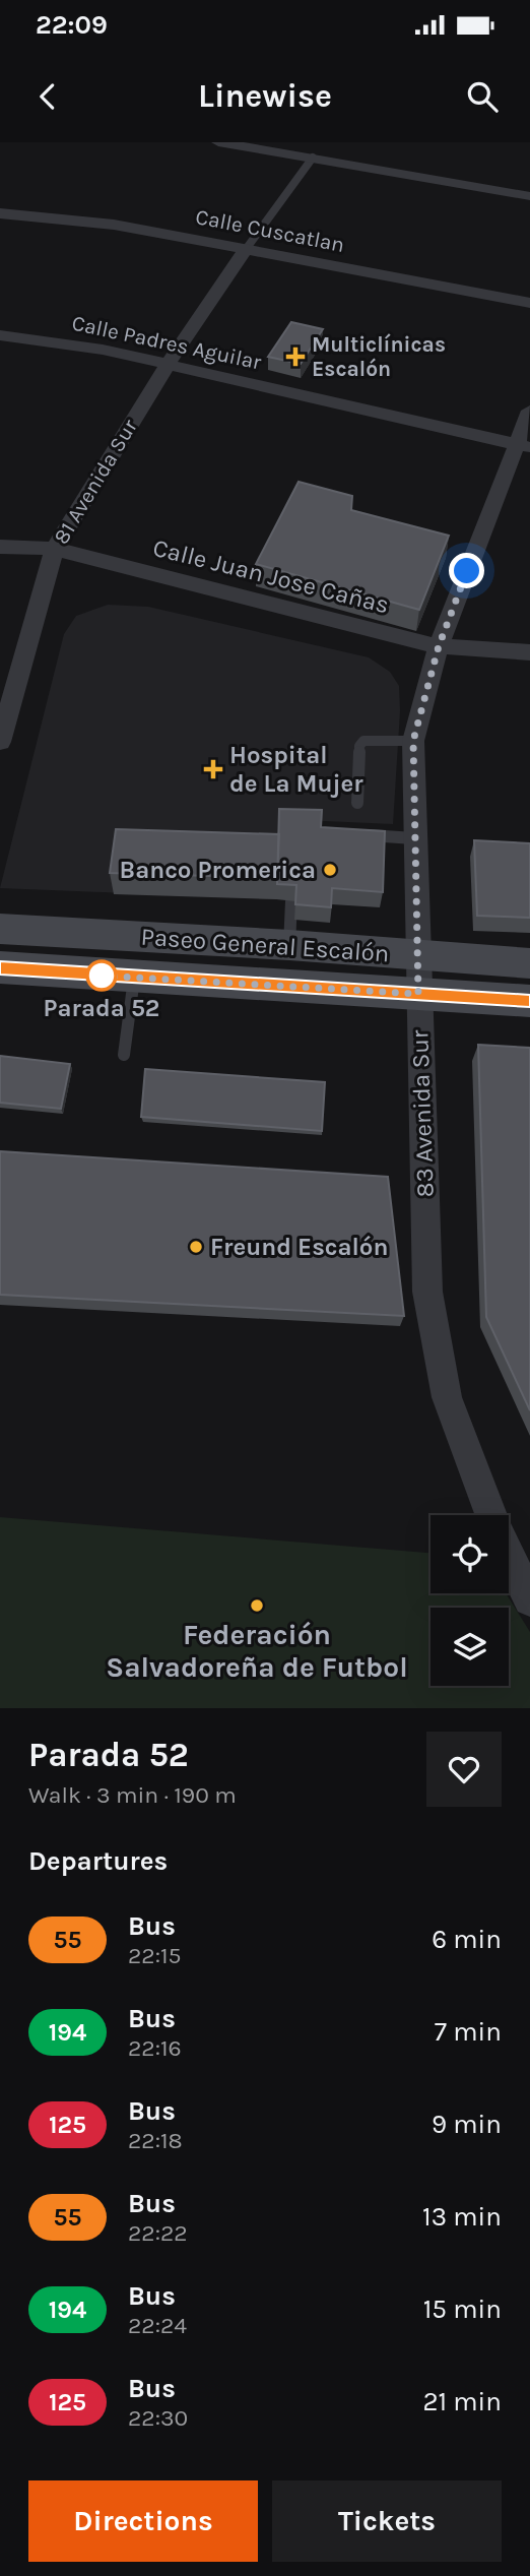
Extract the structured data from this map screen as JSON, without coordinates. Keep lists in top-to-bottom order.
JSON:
{
  "streets": {
    "main road": ["Paseo General Escalón"],
    "street": [
      "Calle Cuscatlan",
      "Calle Padres Aguilar",
      "81 Avenida Sur",
      "Calle Juan Jose Cañas",
      "83 Avenida Sur"
    ]
  },
  "crossings": [
    ["Calle Cuscatlan", "81 Avenida Sur"],
    ["Calle Padres Aguilar", "81 Avenida Sur"],
    ["Calle Padres Aguilar", "83 Avenida Sur"],
    ["81 Avenida Sur", "Calle Juan Jose Cañas"],
    ["Calle Juan Jose Cañas", "83 Avenida Sur"],
    ["Paseo General Escalón", "83 Avenida Sur"]
  ],
  "places": {
    "health": ["Multiclínicas Escalón", "Hospital de La Mujer"],
    "other": [
      "Banco Promerica",
      "Parada 52",
      "Freund Escalón",
      "Federación Salvadoreña de Futbol"
    ]
  },
  "lines": ["bus line 55"],
  "page": {
    "status": "22:09",
    "header": "Linewise",
    "heading": [
      ["Parada 52", "Walk · 3 min · 190 m"],
      "Departures"
    ],
    "list": [
      {
        "mark": "55",
        "name": "Bus",
        "note": "22:15",
        "value": "6 min"
      },
      {
        "mark": "194",
        "name": "Bus",
        "note": "22:16",
        "value": "7 min"
      },
      {
        "mark": "125",
        "name": "Bus",
        "note": "22:18",
        "value": "9 min"
      },
      {
        "mark": "55",
        "name": "Bus",
        "note": "22:22",
        "value": "13 min"
      },
      {
        "mark": "194",
        "name": "Bus",
        "note": "22:24",
        "value": "15 min"
      },
      {
        "mark": "125",
        "name": "Bus",
        "note": "22:30",
        "value": "21 min"
      }
    ],
    "buttons": ["Directions", "Tickets"]
  }
}
